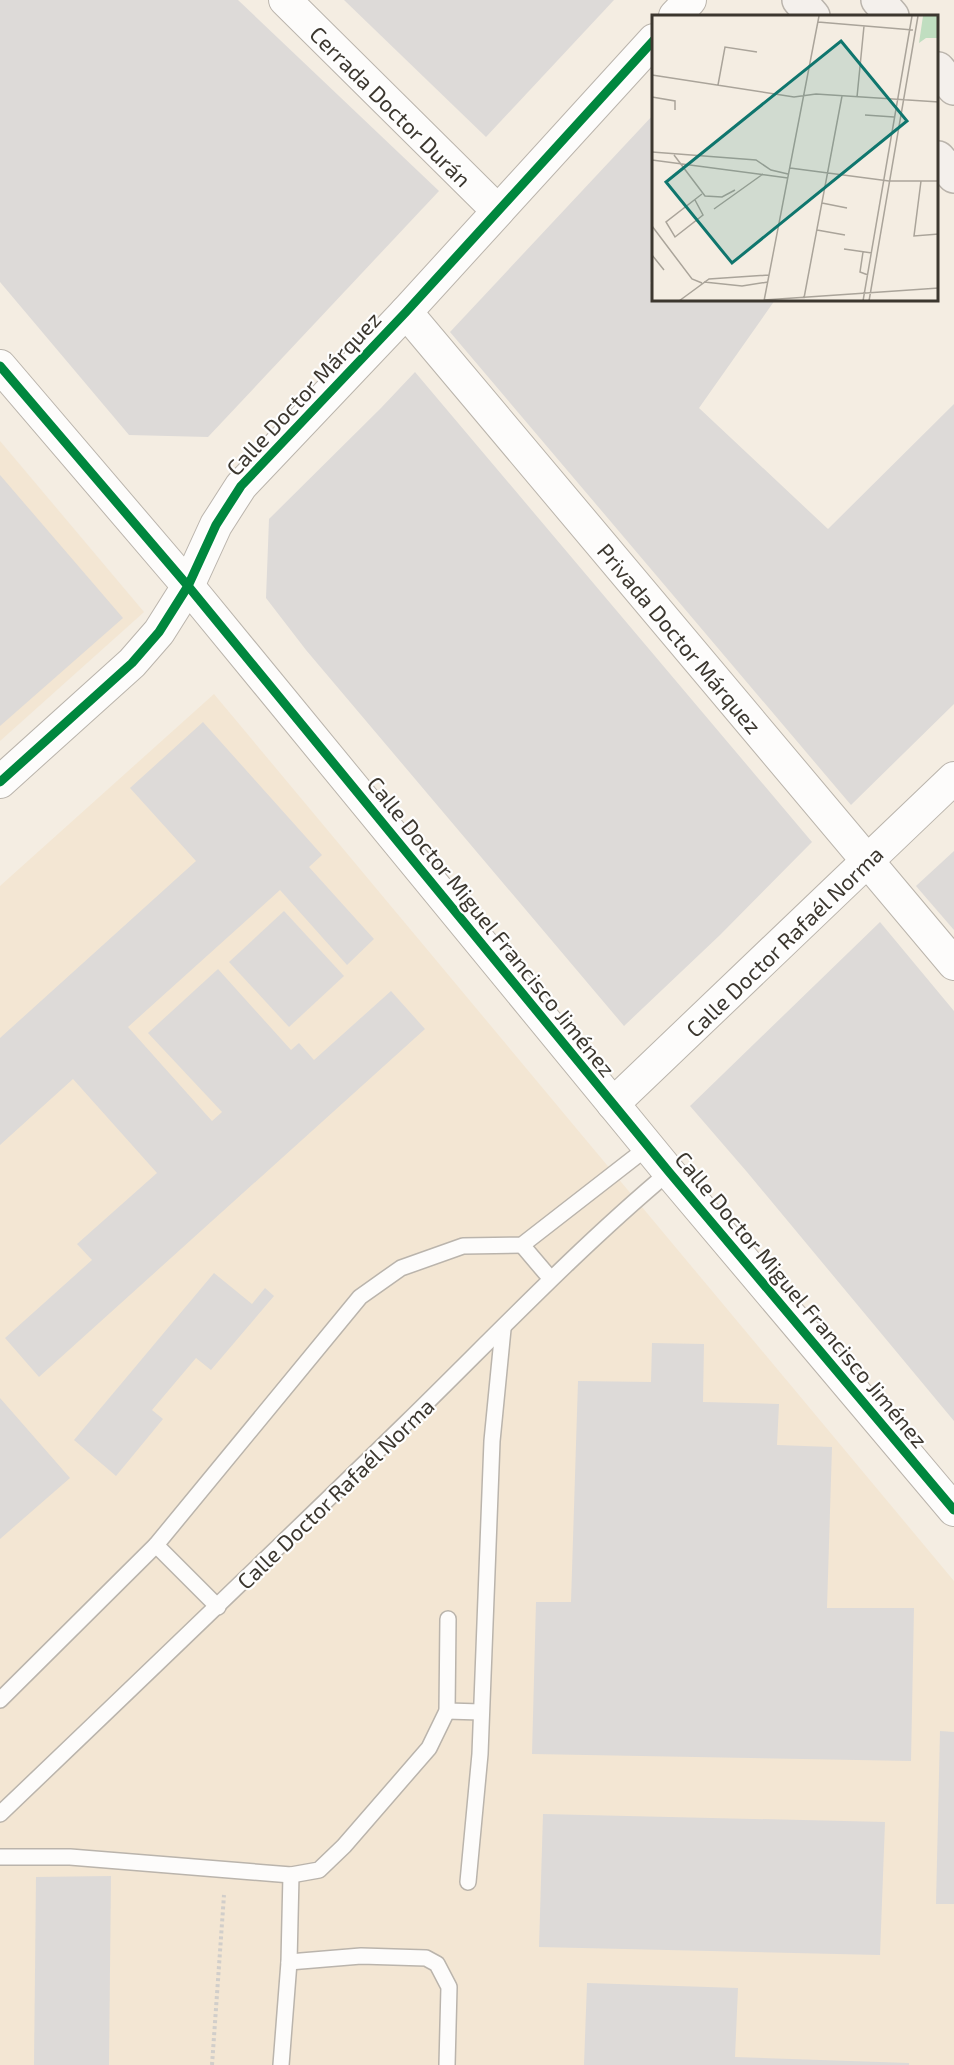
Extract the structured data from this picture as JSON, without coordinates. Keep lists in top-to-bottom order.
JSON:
{
  "streets": {
    "street": [
      "Cerrada Doctor Durán",
      "Calle Doctor Márquez",
      "Privada Doctor Márquez",
      "Calle Doctor Miguel Francisco Jiménez",
      "Calle Doctor Rafaél Norma"
    ]
  },
  "crossings": [
    ["Cerrada Doctor Durán", "Calle Doctor Márquez"],
    ["Calle Doctor Márquez", "Privada Doctor Márquez"],
    ["Calle Doctor Márquez", "Calle Doctor Miguel Francisco Jiménez"],
    ["Privada Doctor Márquez", "Calle Doctor Rafaél Norma"],
    ["Calle Doctor Miguel Francisco Jiménez", "Calle Doctor Rafaél Norma"]
  ]
}
